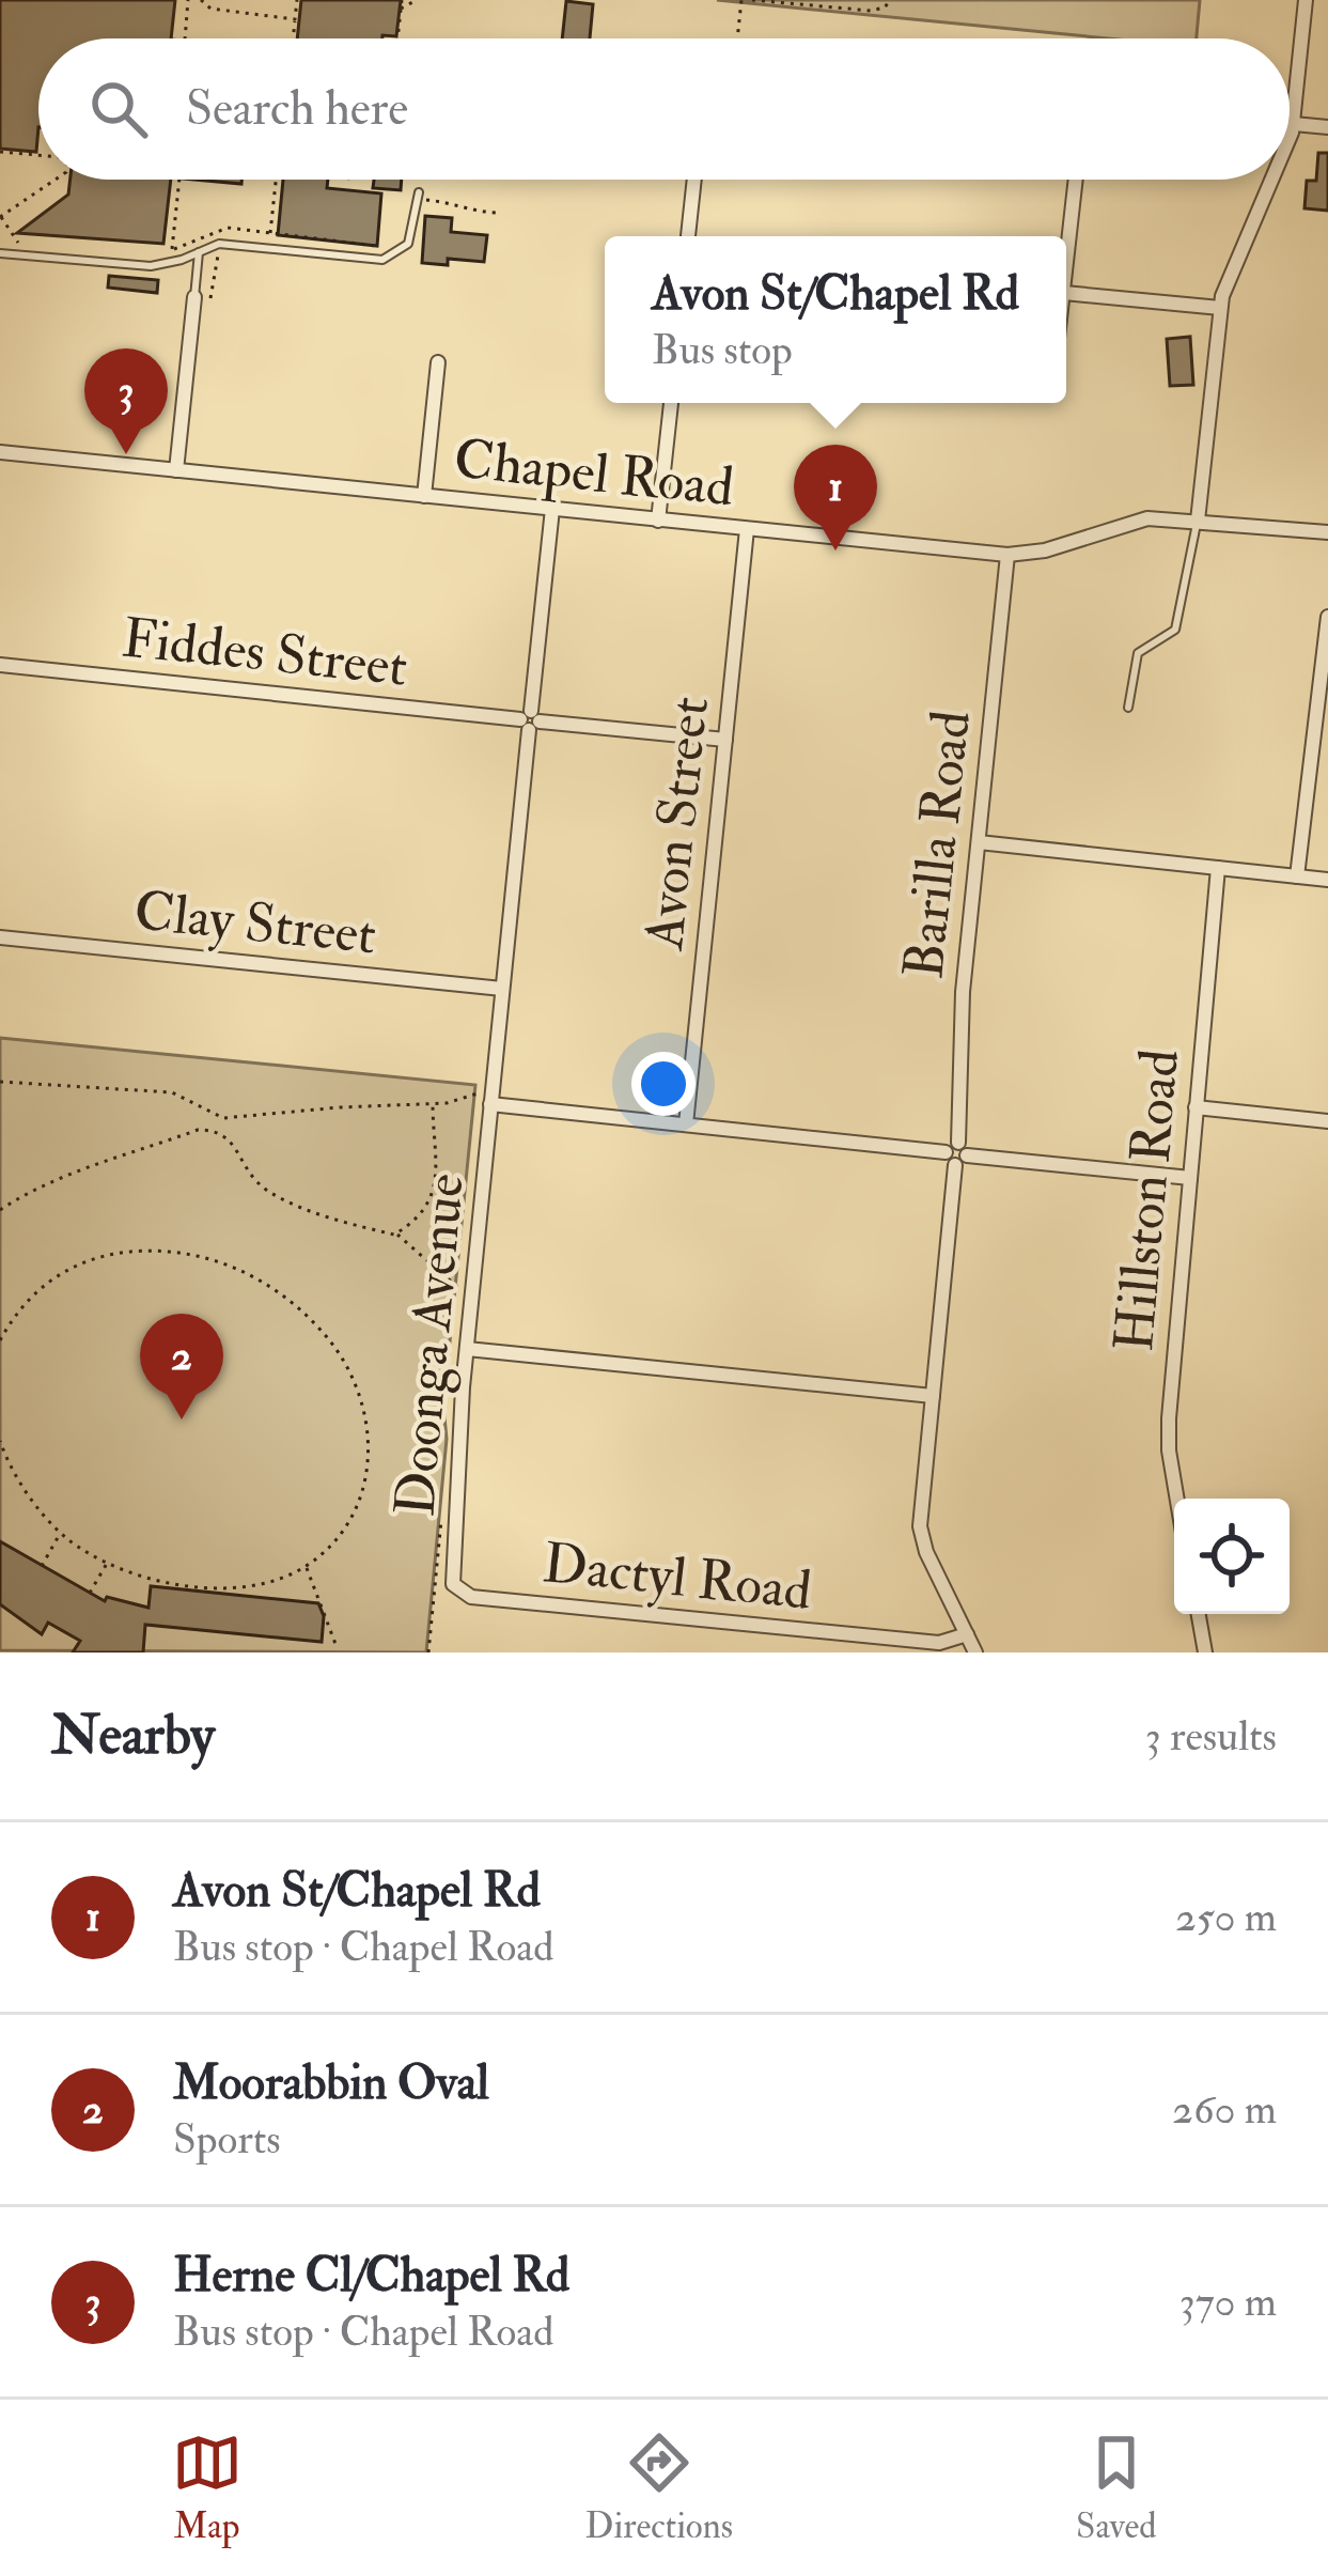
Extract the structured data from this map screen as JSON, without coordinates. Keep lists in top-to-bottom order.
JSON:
{
  "streets": {
    "street": [
      "Chapel Road",
      "Fiddes Street",
      "Avon Street",
      "Barilla Road",
      "Clay Street",
      "Hillston Road",
      "Doonga Avenue",
      "Dactyl Road"
    ]
  },
  "crossings": [
    ["Chapel Road", "Avon Street"],
    ["Chapel Road", "Barilla Road"],
    ["Chapel Road", "Doonga Avenue"],
    ["Fiddes Street", "Avon Street"],
    ["Fiddes Street", "Doonga Avenue"],
    ["Barilla Road", "Dactyl Road"],
    ["Clay Street", "Doonga Avenue"],
    ["Doonga Avenue", "Dactyl Road"]
  ],
  "page": {
    "search": "Search here",
    "popup": ["Avon St/Chapel Rd", "Bus stop"],
    "pins": ["3", "1", "2"],
    "heading": ["Nearby", "3 results"],
    "list": [
      {
        "mark": "1",
        "name": "Avon St/Chapel Rd",
        "note": "Bus stop · Chapel Road",
        "value": "250 m"
      },
      {
        "mark": "2",
        "name": "Moorabbin Oval",
        "note": "Sports",
        "value": "260 m"
      },
      {
        "mark": "3",
        "name": "Herne Cl/Chapel Rd",
        "note": "Bus stop · Chapel Road",
        "value": "370 m"
      }
    ],
    "nav": ["Map", "Directions", "Saved"]
  }
}
